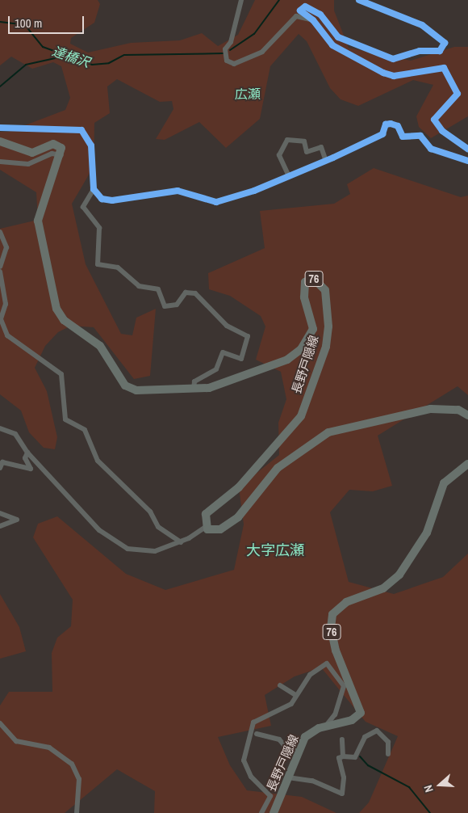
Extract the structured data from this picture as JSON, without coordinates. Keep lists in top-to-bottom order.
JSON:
{
  "streets": {
    "main road": ["76", "長野戸隠線"]
  },
  "districts": ["広瀬", "大字広瀬"],
  "water": ["達橋沢"],
  "scale_bar": "100 m",
  "north": "left"
}
